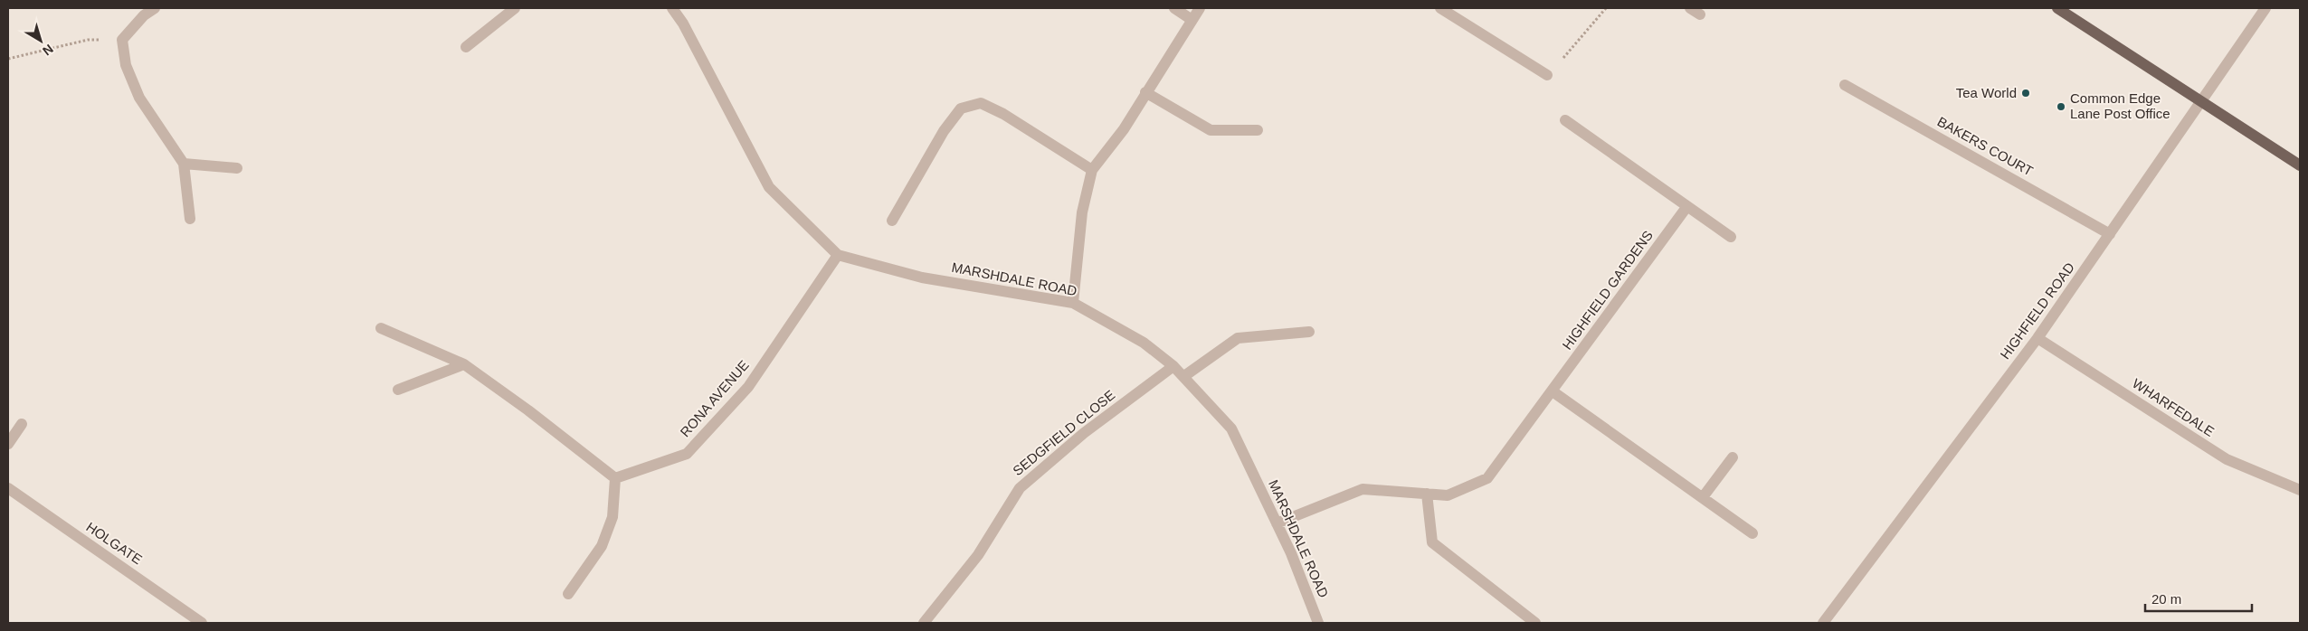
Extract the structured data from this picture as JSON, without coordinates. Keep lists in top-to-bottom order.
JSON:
{
  "streets": {
    "street": [
      "BAKERS COURT",
      "MARSHDALE ROAD",
      "HIGHFIELD GARDENS",
      "HIGHFIELD ROAD",
      "RONA AVENUE",
      "WHARFEDALE",
      "SEDGFIELD CLOSE",
      "HOLGATE"
    ]
  },
  "crossings": [
    ["BAKERS COURT", "HIGHFIELD ROAD"],
    ["MARSHDALE ROAD", "HIGHFIELD GARDENS"],
    ["MARSHDALE ROAD", "RONA AVENUE"],
    ["MARSHDALE ROAD", "SEDGFIELD CLOSE"],
    ["HIGHFIELD ROAD", "WHARFEDALE"]
  ],
  "places": ["Tea World", "Common Edge Lane Post Office"],
  "scale_bar": "20 m",
  "north": "bottom right"
}
